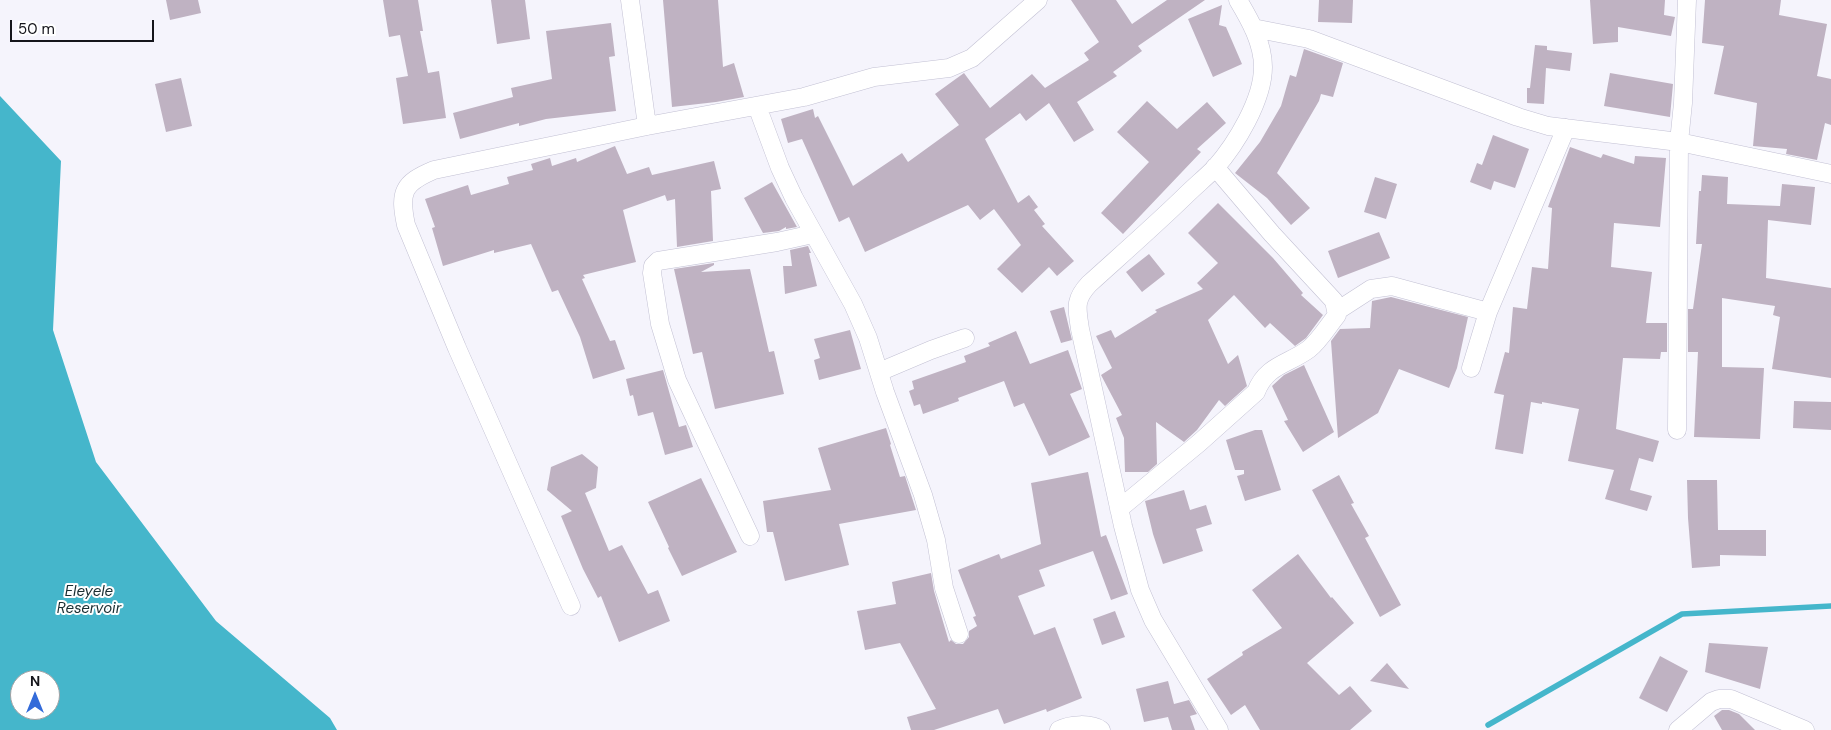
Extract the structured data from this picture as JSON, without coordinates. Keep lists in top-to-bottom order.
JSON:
{
  "water": ["Eleyele Reservoir"],
  "scale_bar": "50 m",
  "north": "top"
}
